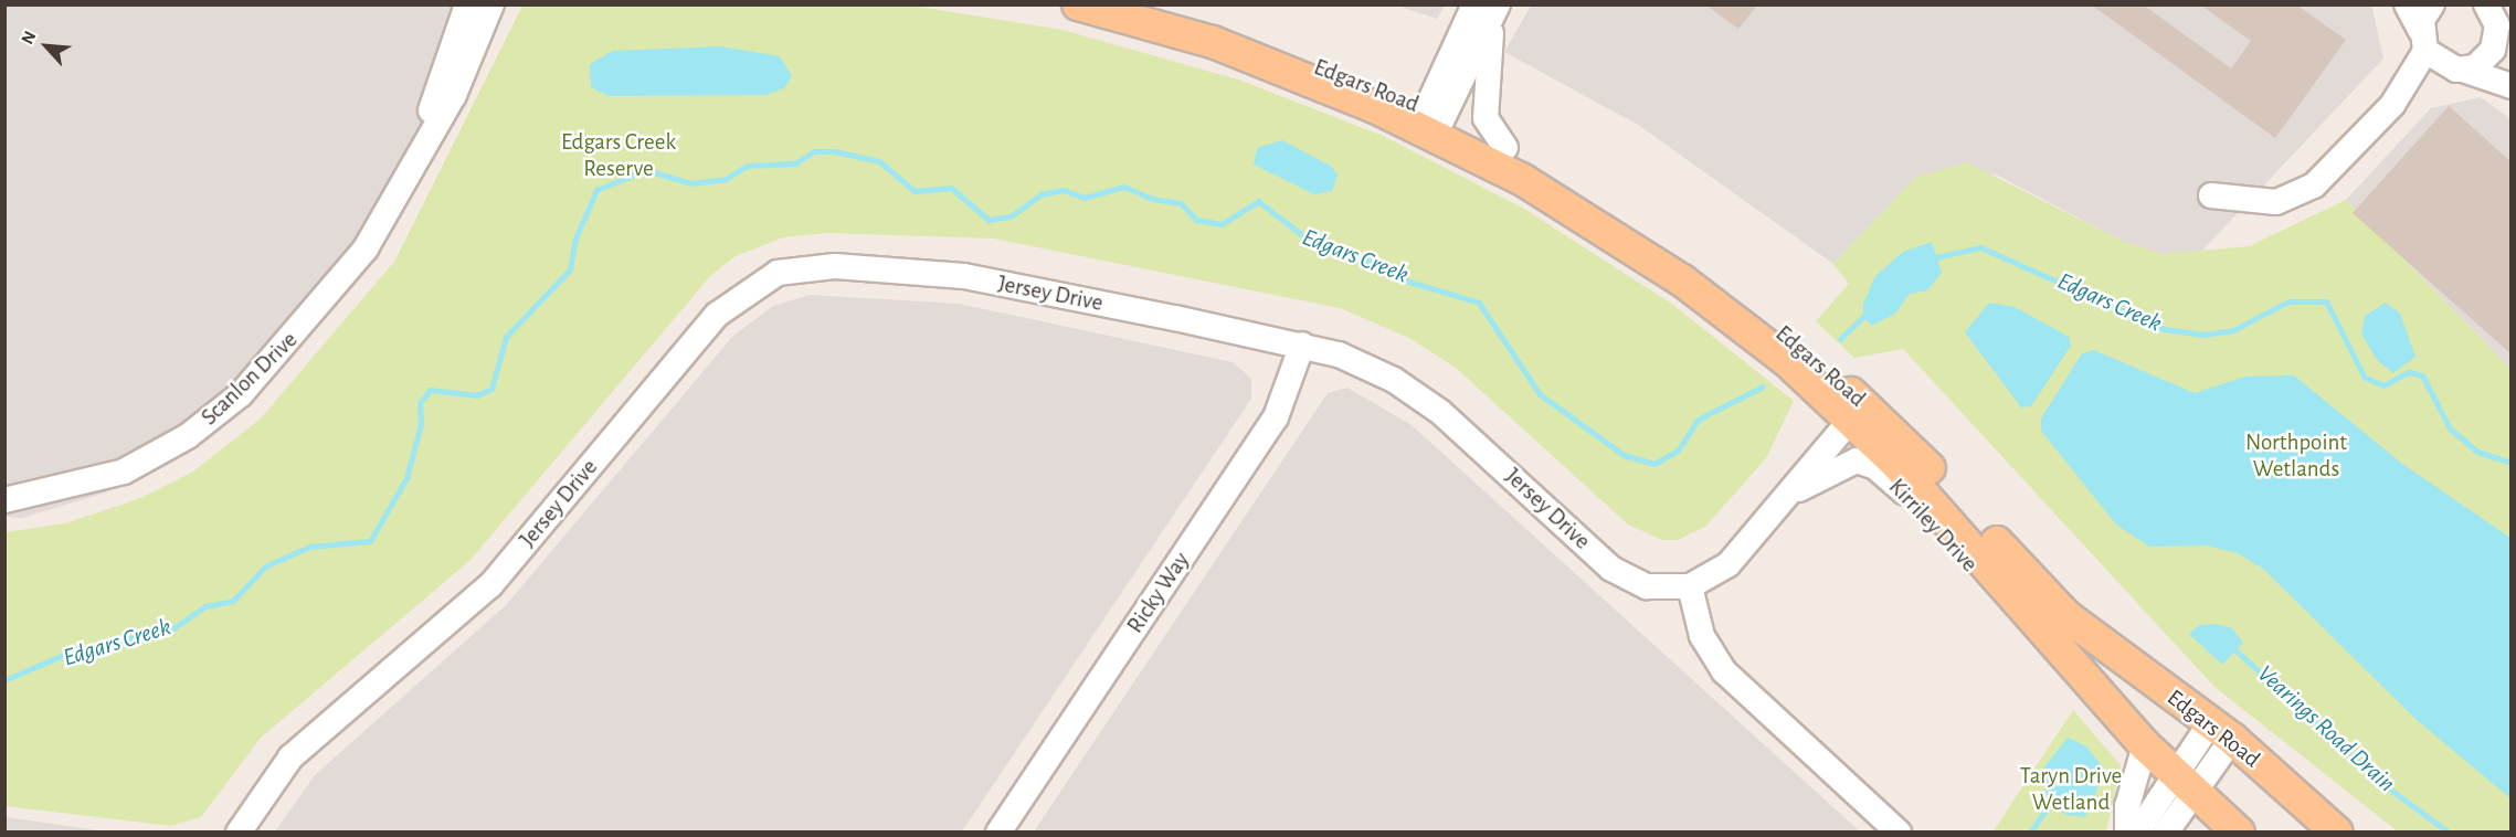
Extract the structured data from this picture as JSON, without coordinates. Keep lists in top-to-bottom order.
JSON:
{
  "streets": {
    "main road": ["Edgars Road"],
    "street": [
      "Jersey Drive",
      "Scanlon Drive",
      "Kirriley Drive",
      "Ricky Way"
    ]
  },
  "crossings": [
    ["Edgars Road", "Kirriley Drive"],
    ["Jersey Drive", "Kirriley Drive"],
    ["Jersey Drive", "Ricky Way"]
  ],
  "water": ["Edgars Creek", "Vearings Road Drain"],
  "parks": ["Edgars Creek Reserve", "Northpoint Wetlands", "Taryn Drive Wetland"],
  "north": "top left"
}
